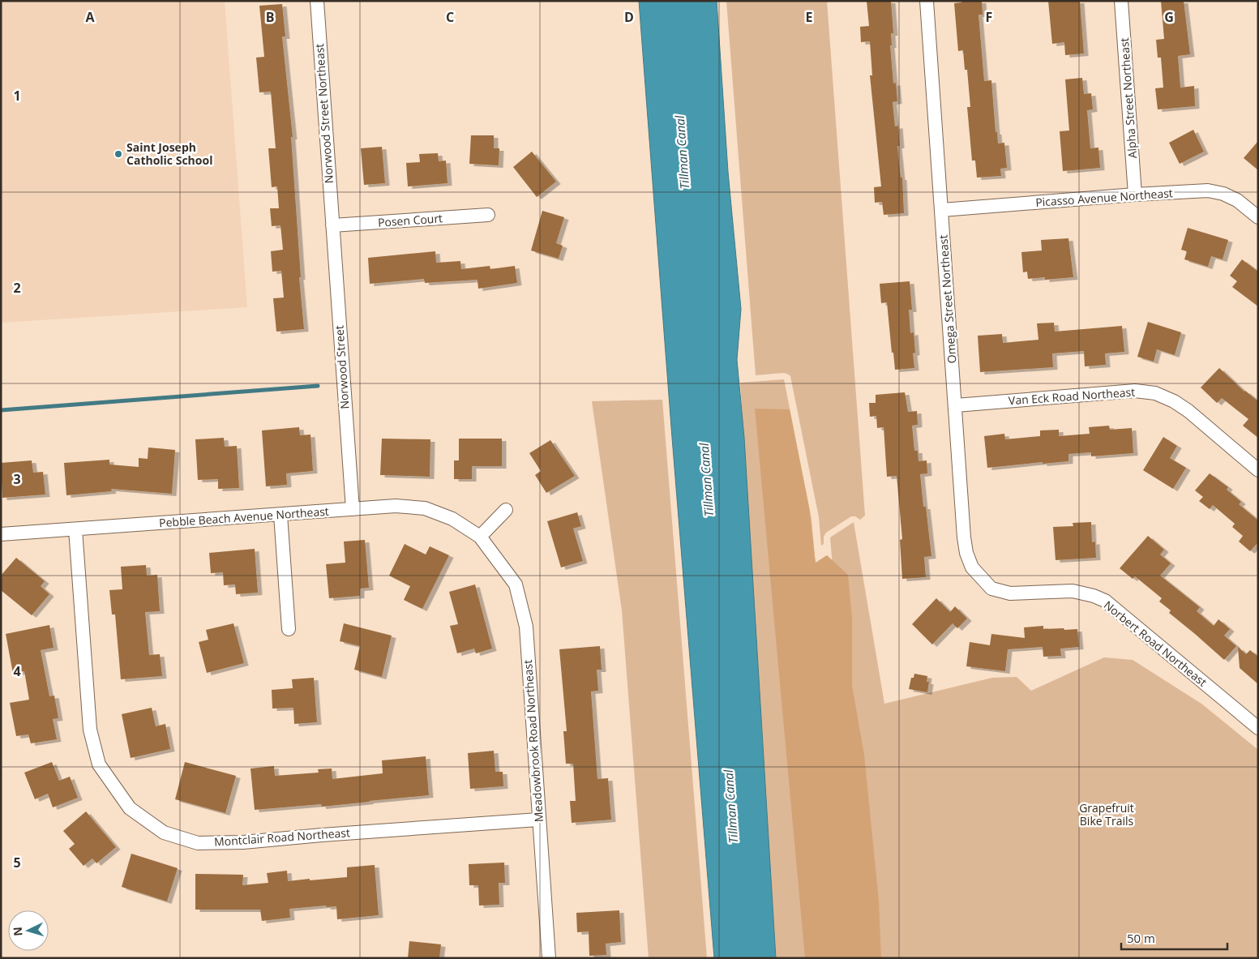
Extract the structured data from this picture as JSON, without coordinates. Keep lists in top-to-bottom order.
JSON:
{
  "streets": {
    "street": [
      "Alpha Street Northeast",
      "Norwood Street Northeast",
      "Picasso Avenue Northeast",
      "Posen Court",
      "Omega Street Northeast",
      "Norwood Street",
      "Van Eck Road Northeast",
      "Pebble Beach Avenue Northeast",
      "Norbert Road Northeast",
      "Meadowbrook Road Northeast",
      "Montclair Road Northeast"
    ]
  },
  "crossings": [
    ["Alpha Street Northeast", "Picasso Avenue Northeast"],
    ["Norwood Street Northeast", "Posen Court"],
    ["Norwood Street Northeast", "Norwood Street"],
    ["Picasso Avenue Northeast", "Omega Street Northeast"],
    ["Posen Court", "Norwood Street"],
    ["Omega Street Northeast", "Van Eck Road Northeast"],
    ["Omega Street Northeast", "Norbert Road Northeast"],
    ["Norwood Street", "Pebble Beach Avenue Northeast"],
    ["Pebble Beach Avenue Northeast", "Meadowbrook Road Northeast"],
    ["Pebble Beach Avenue Northeast", "Montclair Road Northeast"],
    ["Meadowbrook Road Northeast", "Montclair Road Northeast"]
  ],
  "water": ["Tillman Canal"],
  "parks": ["Grapefruit Bike Trails"],
  "places": ["Saint Joseph Catholic School"],
  "scale_bar": "50 m",
  "north": "left",
  "grid": {
    "columns": [
      "A",
      "B",
      "C",
      "D",
      "E",
      "F",
      "G"
    ],
    "rows": [
      "1",
      "2",
      "3",
      "4",
      "5"
    ]
  }
}
